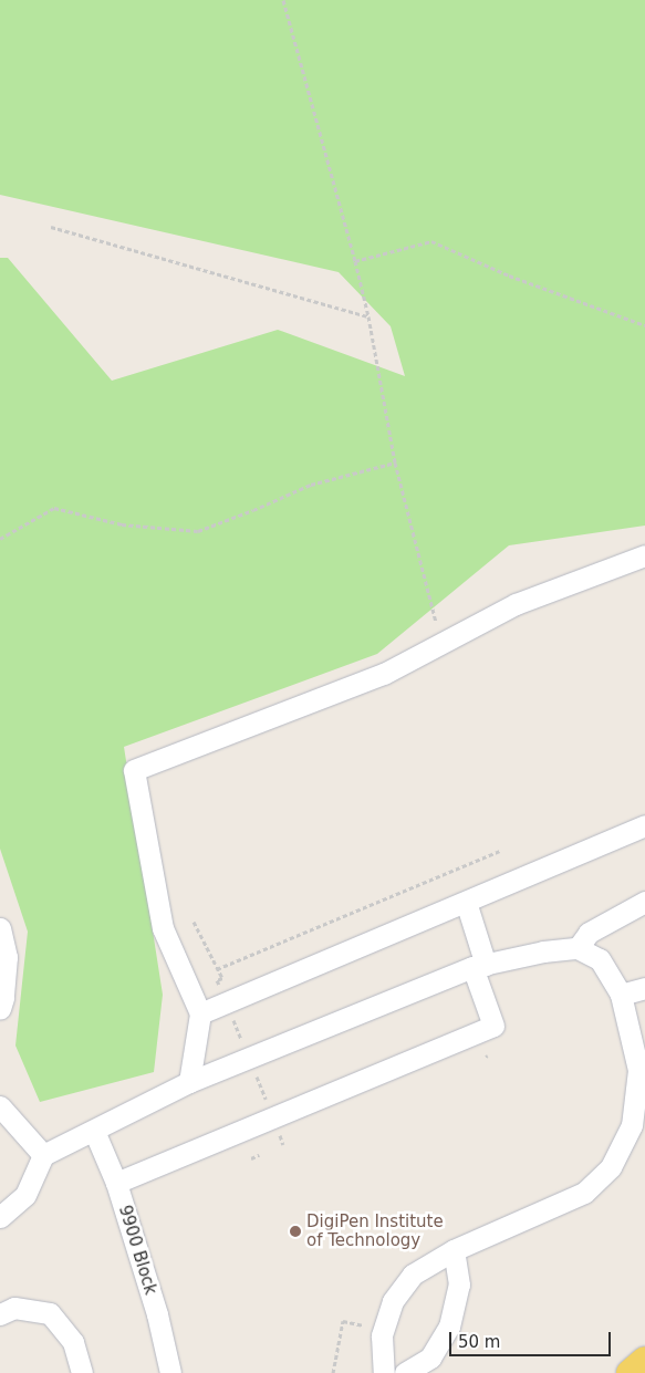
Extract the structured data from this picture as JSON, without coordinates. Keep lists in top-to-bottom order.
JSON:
{
  "streets": {
    "lane": ["9900 Block"]
  },
  "places": ["DigiPen Institute of Technology"],
  "scale_bar": "50 m"
}
